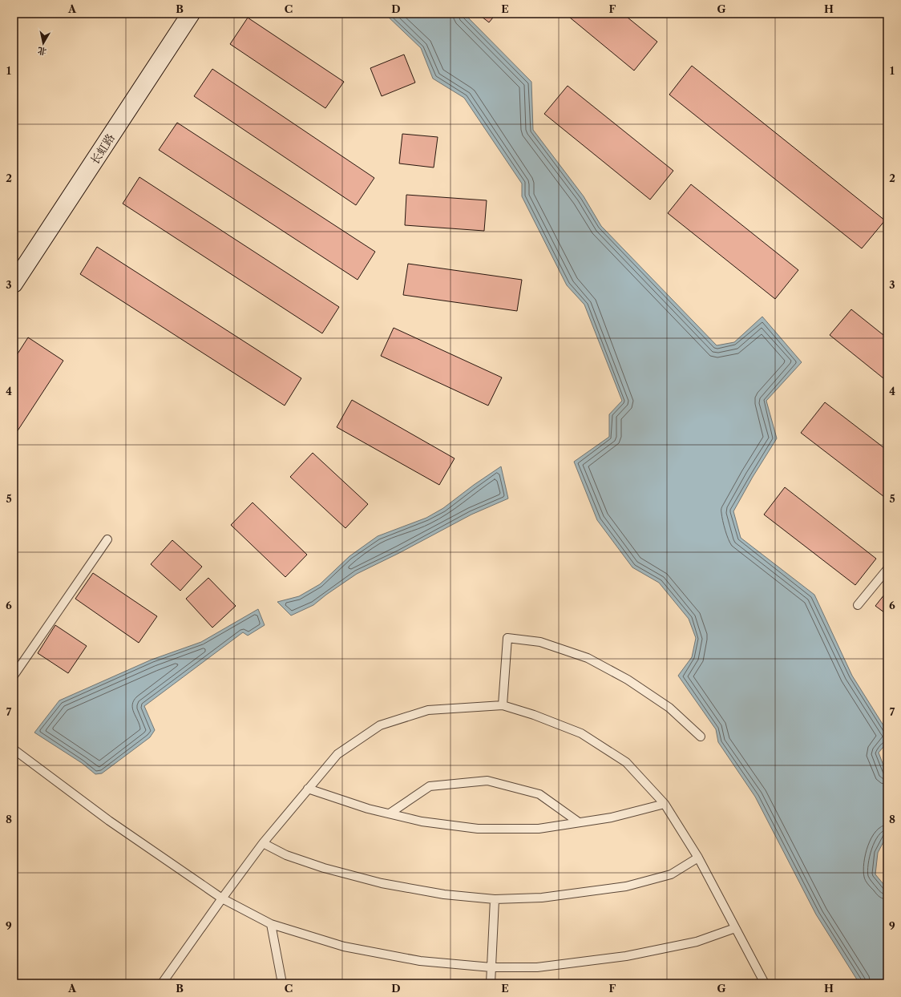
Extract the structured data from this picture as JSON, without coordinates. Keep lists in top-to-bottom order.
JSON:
{
  "streets": {
    "street": ["长虹路"]
  },
  "north": "bottom",
  "grid": {
    "columns": [
      "A",
      "B",
      "C",
      "D",
      "E",
      "F",
      "G",
      "H"
    ],
    "rows": [
      "1",
      "2",
      "3",
      "4",
      "5",
      "6",
      "7",
      "8",
      "9"
    ]
  }
}
